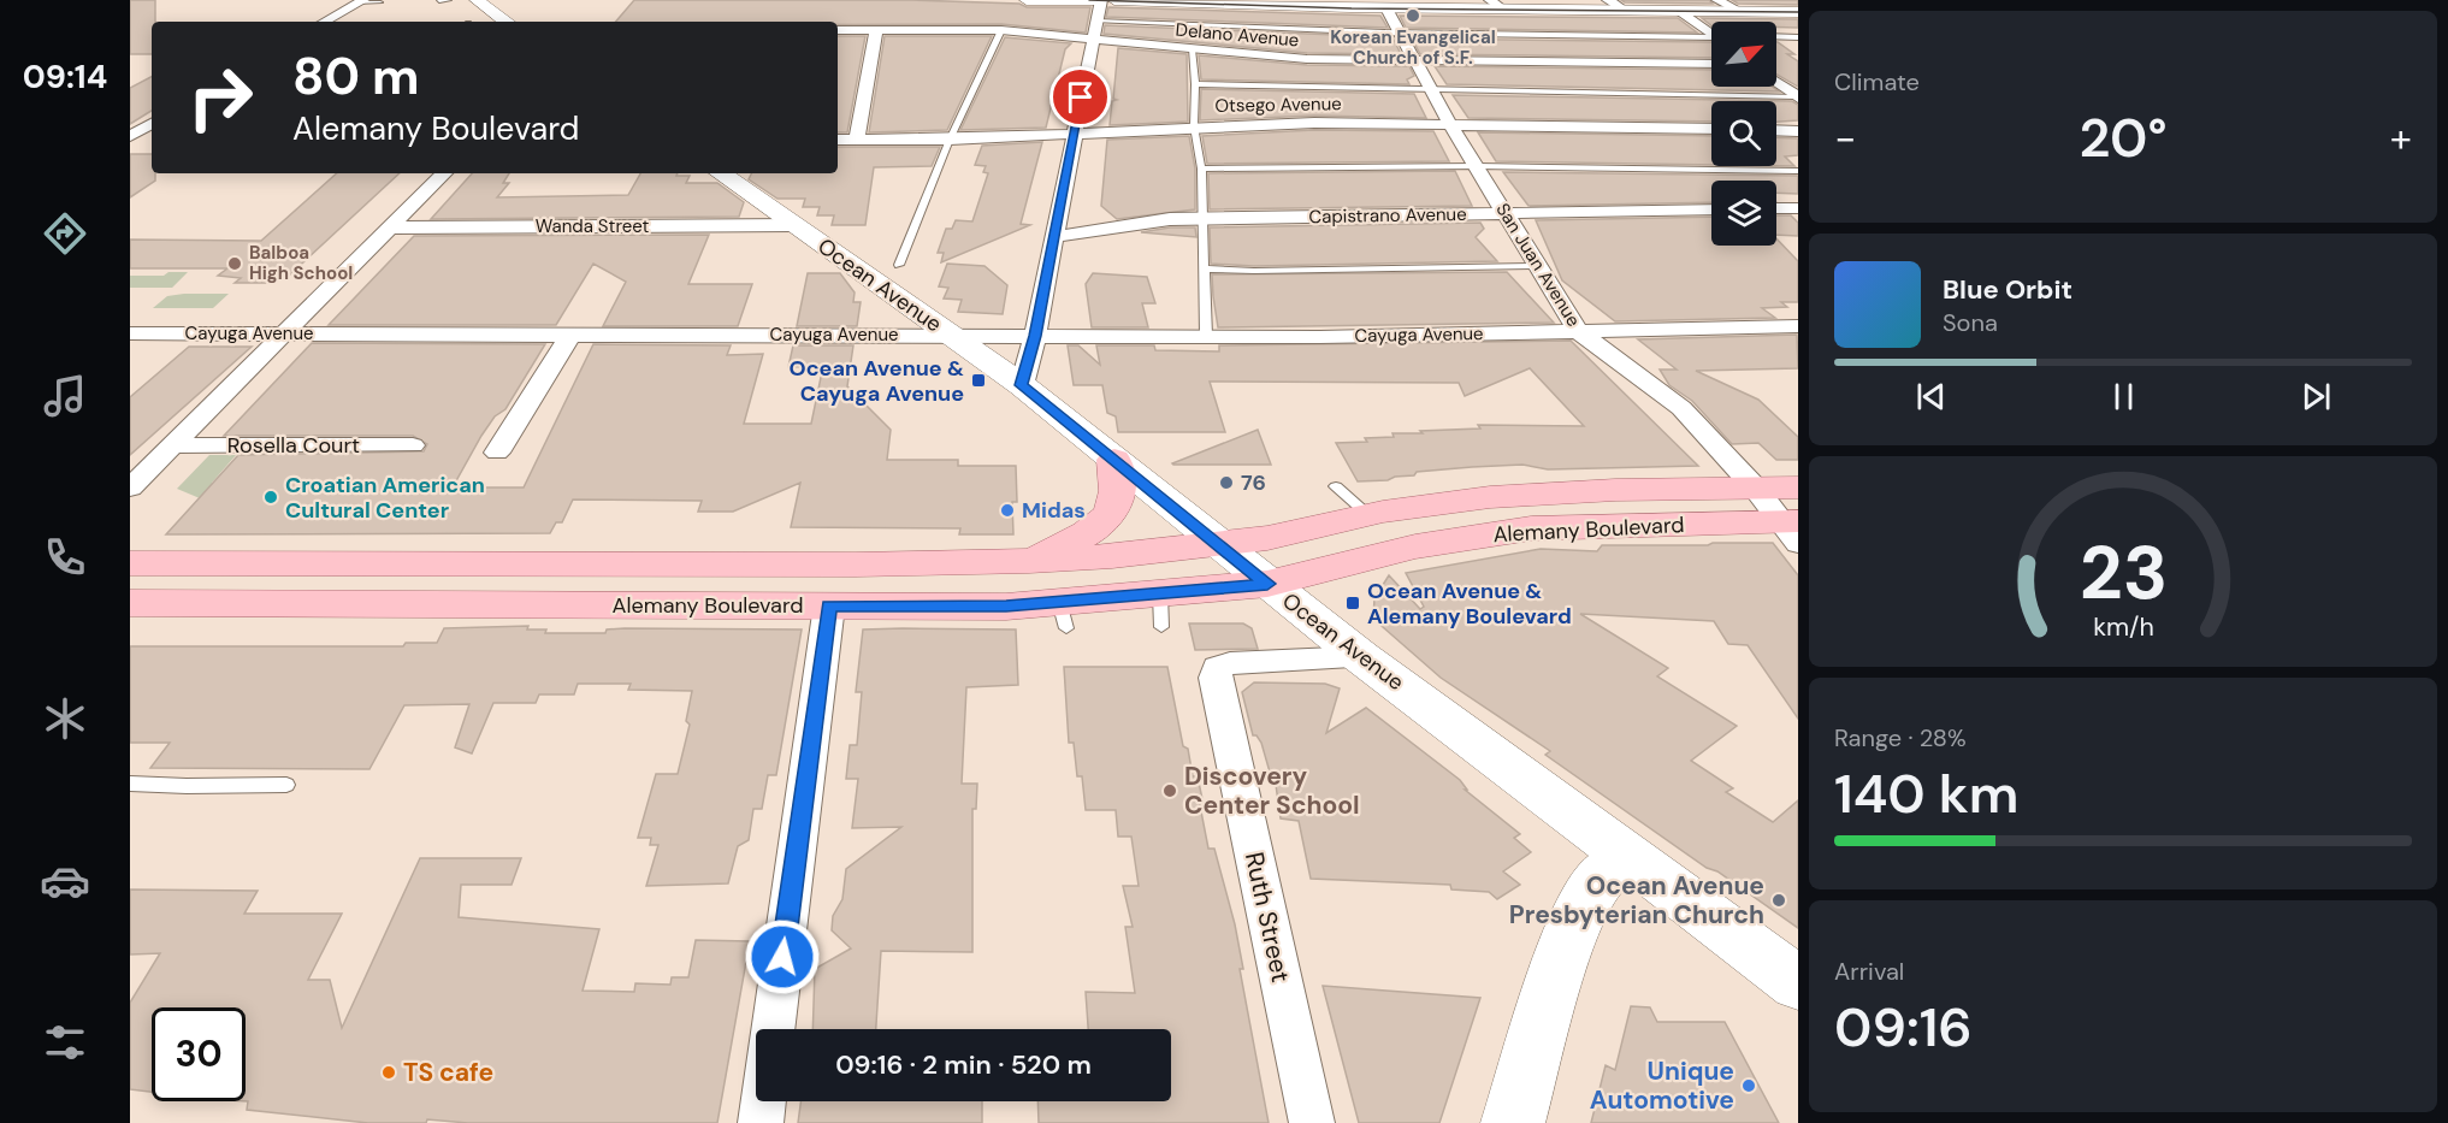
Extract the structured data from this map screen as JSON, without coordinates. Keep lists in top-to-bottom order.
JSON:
{
  "streets": {
    "main road": ["Ocean Avenue", "Alemany Boulevard"],
    "street": [
      "Delano Avenue",
      "Otsego Avenue",
      "Capistrano Avenue",
      "Wanda Street",
      "San Juan Avenue",
      "Cayuga Avenue",
      "Rosella Court",
      "Ruth Street"
    ]
  },
  "crossings": [
    ["Delano Avenue", "San Juan Avenue"],
    ["Otsego Avenue", "San Juan Avenue"],
    ["Capistrano Avenue", "San Juan Avenue"],
    ["Wanda Street", "Ocean Avenue"],
    ["San Juan Avenue", "Cayuga Avenue"],
    ["San Juan Avenue", "Alemany Boulevard"],
    ["Ocean Avenue", "Cayuga Avenue"],
    ["Ocean Avenue", "Alemany Boulevard"],
    ["Ocean Avenue", "Ruth Street"]
  ],
  "places": {
    "other": [
      "Korean Evangelical Church of S.F.",
      "Balboa High School",
      "76",
      "Croatian American Cultural Center",
      "Midas",
      "Discovery Center School",
      "Ocean Avenue Presbyterian Church",
      "TS cafe",
      "Unique Automotive"
    ],
    "transit": ["Ocean Avenue & Cayuga Avenue", "Ocean Avenue & Alemany Boulevard"]
  },
  "north": "top right",
  "page": {
    "tabs": "09:14",
    "tile": [
      "Climate",
      ["Range · 28%", "140 km"],
      ["Arrival", "09:16"]
    ],
    "turn": ["80 m", "Alemany Boulevard"],
    "heat": ["−", "20°", "+"],
    "song": ["Blue Orbit", "Sona"],
    "limit": "30",
    "trip": "09:16 · 2 min · 520 m",
    "gauge": ["23", "km/h"]
  }
}
